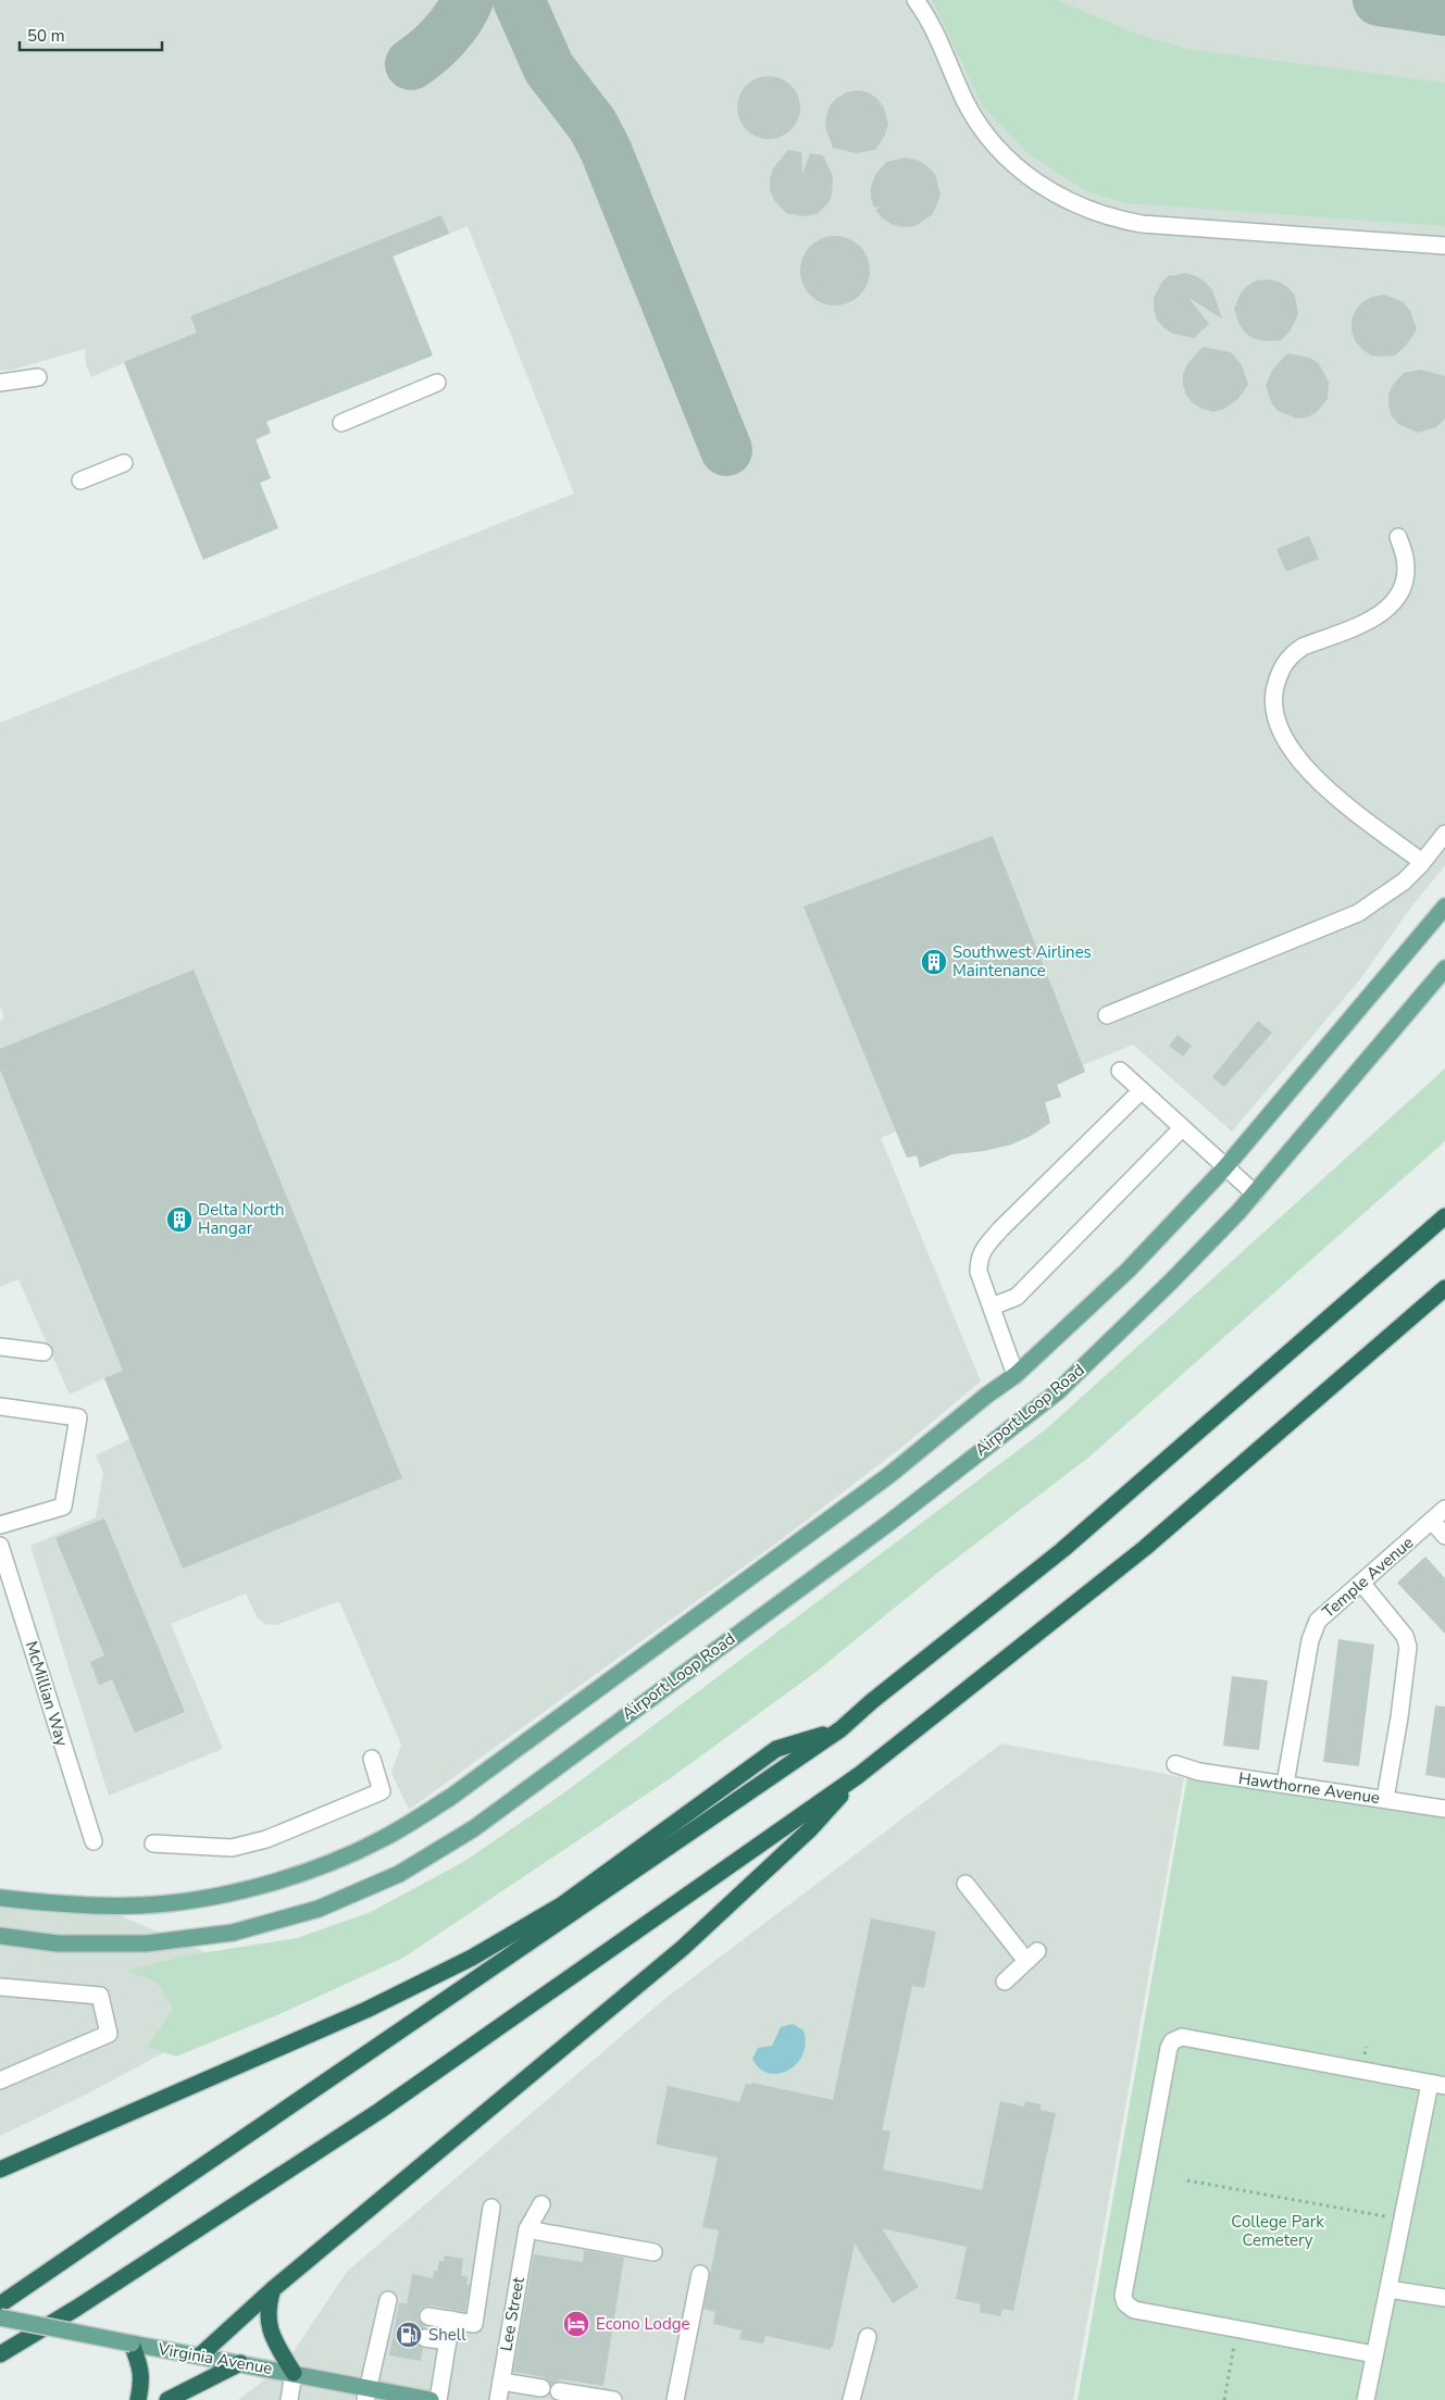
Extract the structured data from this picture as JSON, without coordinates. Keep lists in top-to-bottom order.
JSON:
{
  "streets": {
    "main road": ["Airport Loop Road", "Virginia Avenue"],
    "street": [
      "Temple Avenue",
      "McMillian Way",
      "Hawthorne Avenue",
      "Lee Street"
    ]
  },
  "crossings": [
    ["Temple Avenue", "Hawthorne Avenue"]
  ],
  "parks": ["College Park Cemetery"],
  "places": {
    "building": ["Southwest Airlines Maintenance", "Delta North Hangar"],
    "hotel": ["Econo Lodge"],
    "fuel station": ["Shell"]
  },
  "scale_bar": "50 m"
}
